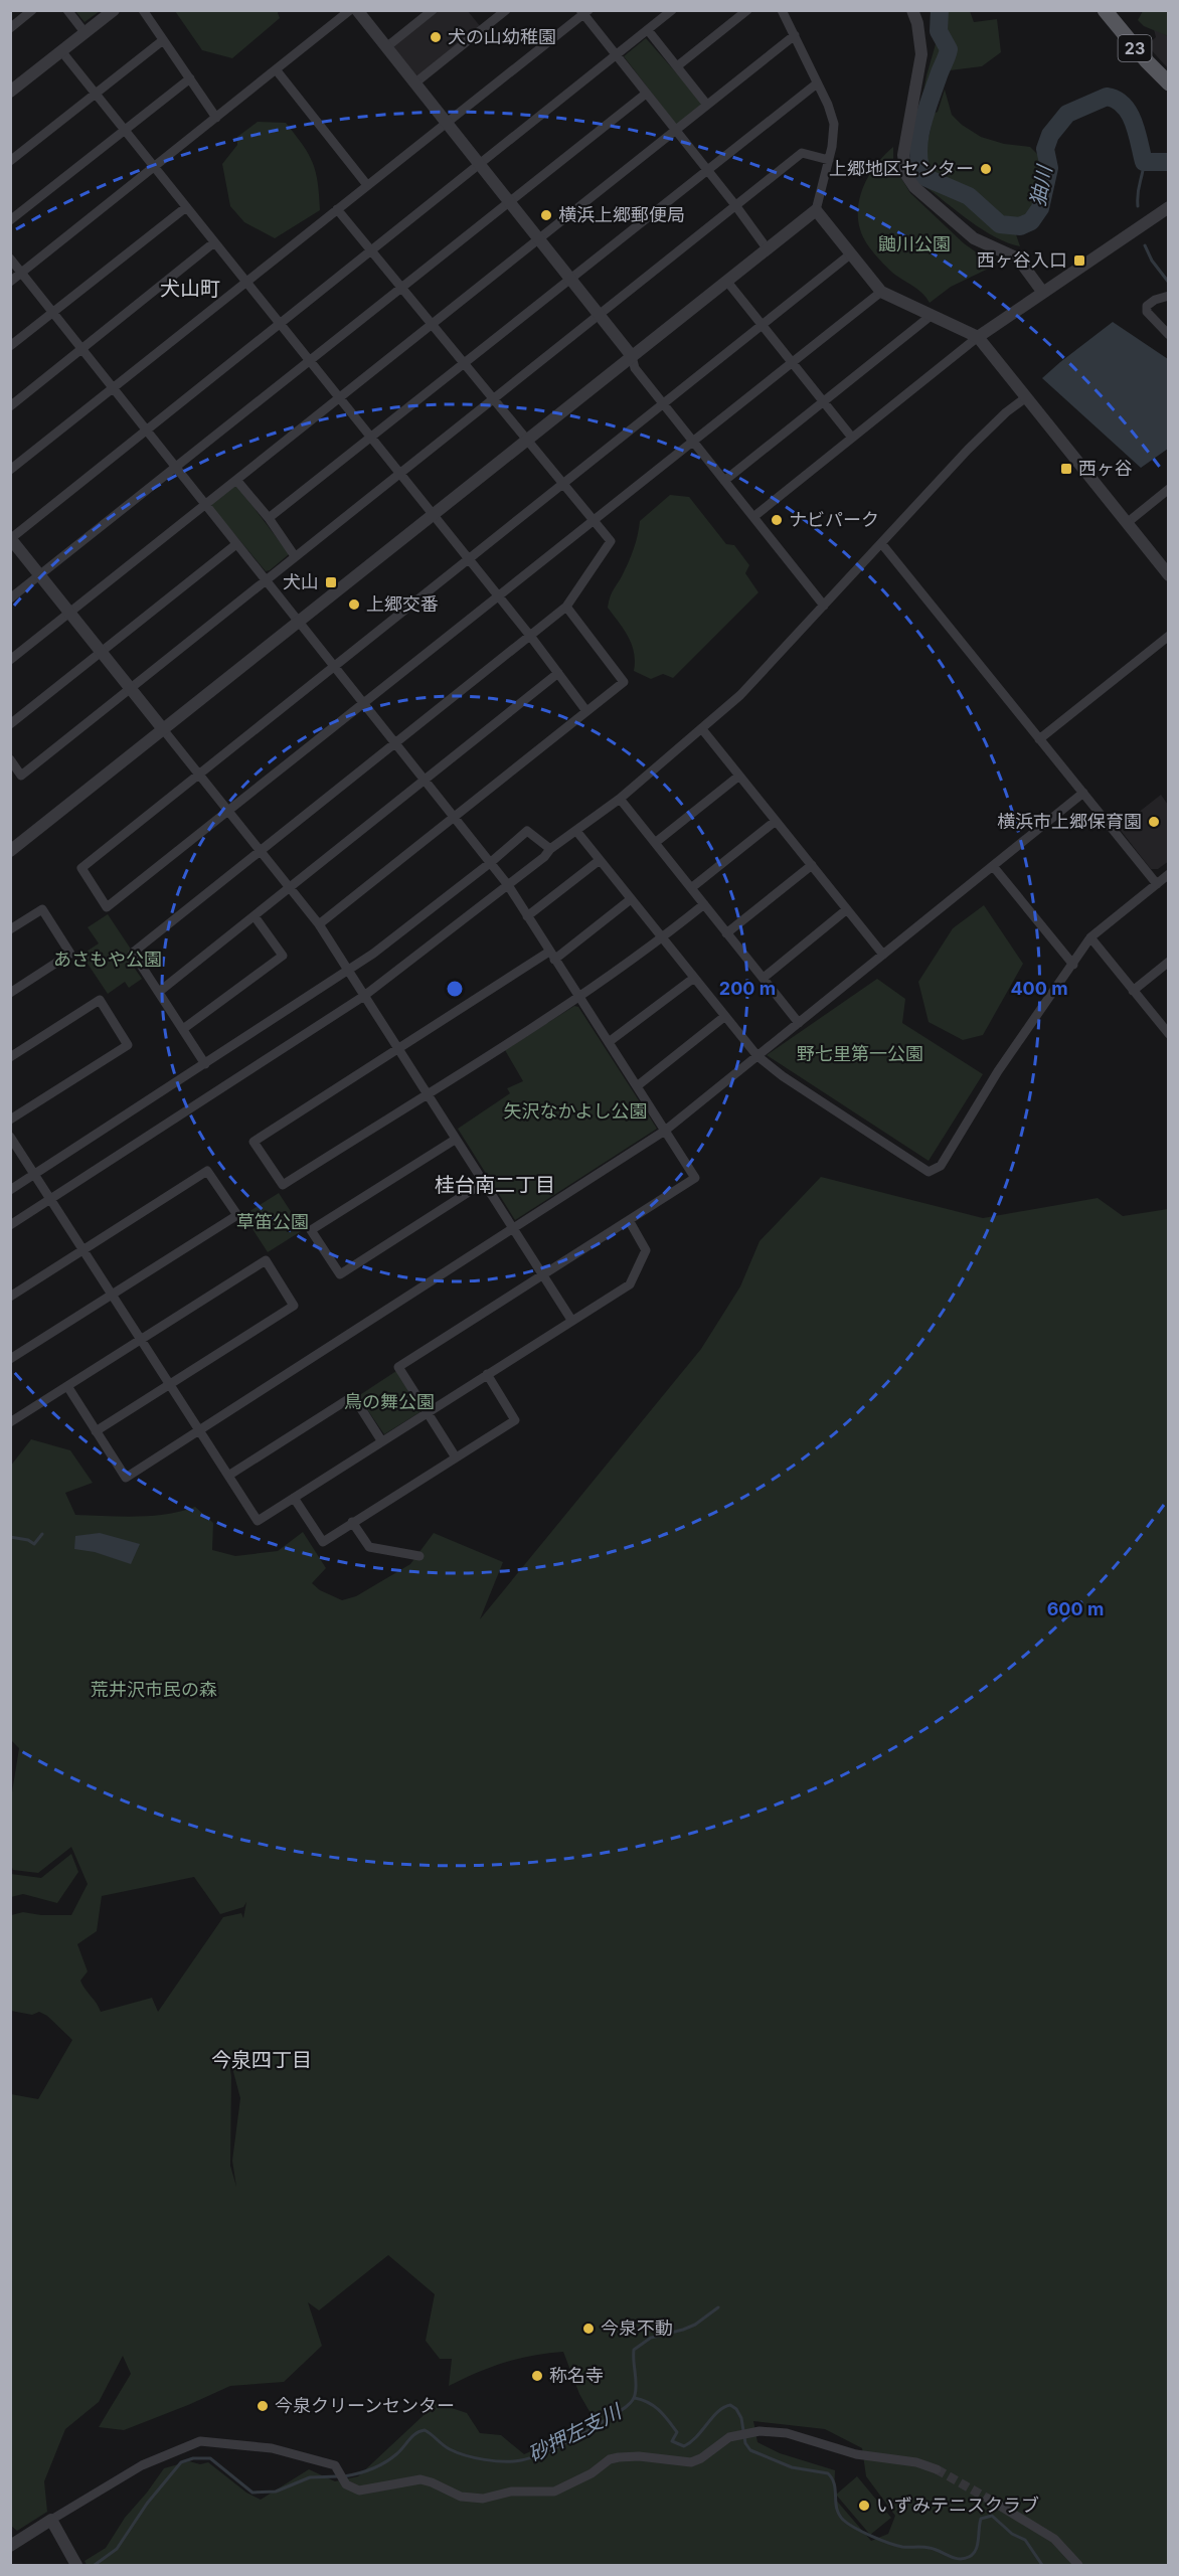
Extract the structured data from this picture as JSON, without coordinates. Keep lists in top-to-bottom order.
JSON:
{
  "streets": {
    "main road": ["23"]
  },
  "districts": ["犬山町", "桂台南二丁目", "今泉四丁目"],
  "water": ["㹨川", "砂押左支川"],
  "parks": [
    "鼬川公園",
    "あさもや公園",
    "野七里第一公園",
    "矢沢なかよし公園",
    "草笛公園",
    "鳥の舞公園",
    "荒井沢市民の森"
  ],
  "places": {
    "other": [
      "犬の山幼稚園",
      "上郷地区センター",
      "横浜上郷郵便局",
      "ナビパーク",
      "上郷交番",
      "横浜市上郷保育園",
      "今泉不動",
      "称名寺",
      "今泉クリーンセンター",
      "いずみテニスクラブ"
    ],
    "transit": ["西ヶ谷入口", "西ヶ谷", "犬山"]
  },
  "rings": ["200 m", "400 m", "600 m"]
}
